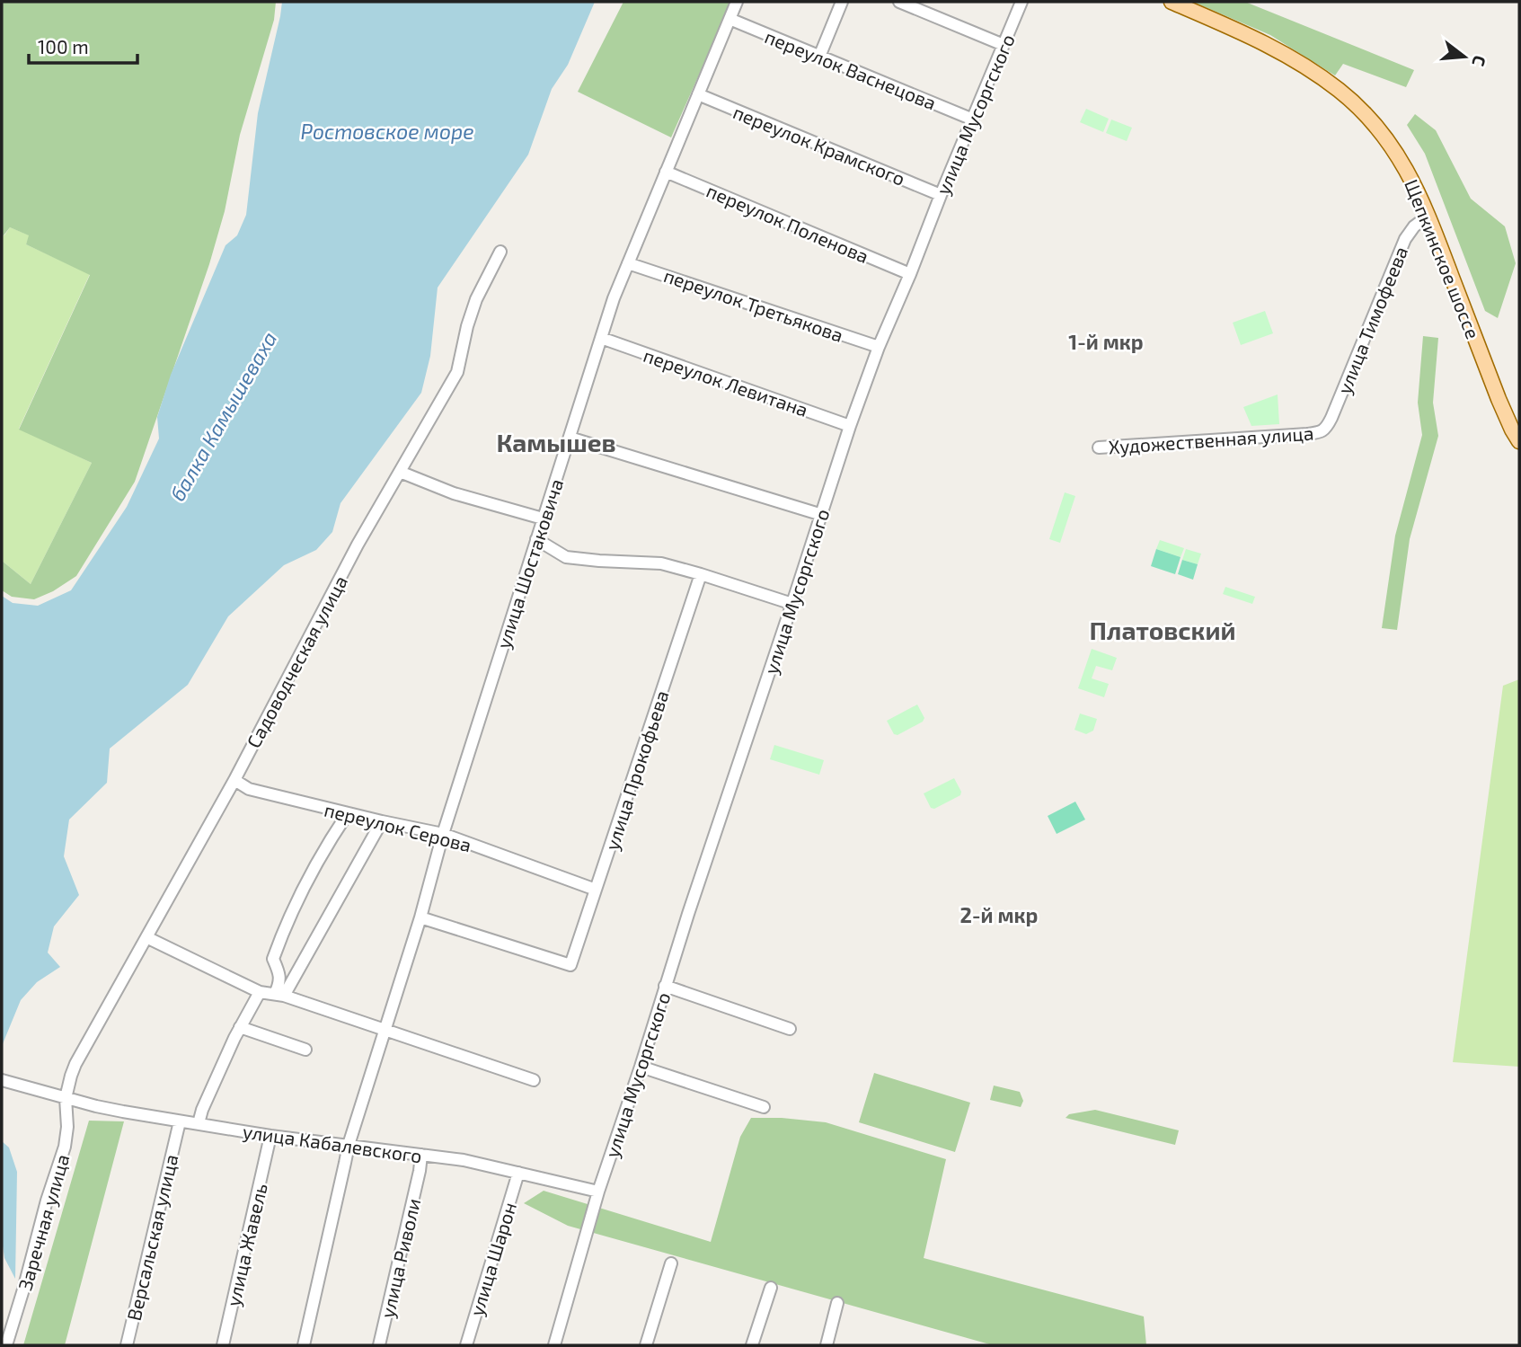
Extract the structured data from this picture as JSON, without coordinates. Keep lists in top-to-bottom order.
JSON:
{
  "streets": {
    "main road": ["Щепкинское шоссе"],
    "street": [
      "переулок Васнецова",
      "улица Мусоргского",
      "переулок Крамского",
      "переулок Поленова",
      "переулок Третьякова",
      "улица Тимофеева",
      "переулок Левитана",
      "Художественная улица",
      "улица Шостаковича",
      "Садоводческая улица",
      "улица Прокофьева",
      "переулок Серова",
      "улица Кабалевского",
      "Заречная улица",
      "Версальская улица",
      "улица Жавель",
      "улица Риволи",
      "улица Шарон"
    ]
  },
  "crossings": [
    ["переулок Васнецова", "улица Мусоргского"],
    ["переулок Васнецова", "улица Шостаковича"],
    ["улица Мусоргского", "переулок Крамского"],
    ["улица Мусоргского", "переулок Поленова"],
    ["улица Мусоргского", "переулок Третьякова"],
    ["улица Мусоргского", "переулок Левитана"],
    ["улица Мусоргского", "улица Кабалевского"],
    ["переулок Крамского", "улица Шостаковича"],
    ["переулок Поленова", "улица Шостаковича"],
    ["Щепкинское шоссе", "улица Тимофеева"],
    ["переулок Третьякова", "улица Шостаковича"],
    ["улица Тимофеева", "Художественная улица"],
    ["переулок Левитана", "улица Шостаковича"],
    ["улица Шостаковича", "улица Прокофьева"],
    ["улица Шостаковича", "переулок Серова"],
    ["улица Шостаковича", "улица Кабалевского"],
    ["Садоводческая улица", "переулок Серова"],
    ["Садоводческая улица", "Заречная улица"],
    ["улица Прокофьева", "переулок Серова"],
    ["улица Кабалевского", "Заречная улица"],
    ["улица Кабалевского", "Версальская улица"],
    ["улица Кабалевского", "улица Жавель"],
    ["улица Кабалевского", "улица Риволи"],
    ["улица Кабалевского", "улица Шарон"]
  ],
  "districts": [
    "1-й мкр",
    "Камышев",
    "Платовский",
    "2-й мкр"
  ],
  "water": ["Ростовское море", "балка Камышеваха"],
  "scale_bar": "100 m",
  "north": "right"
}
